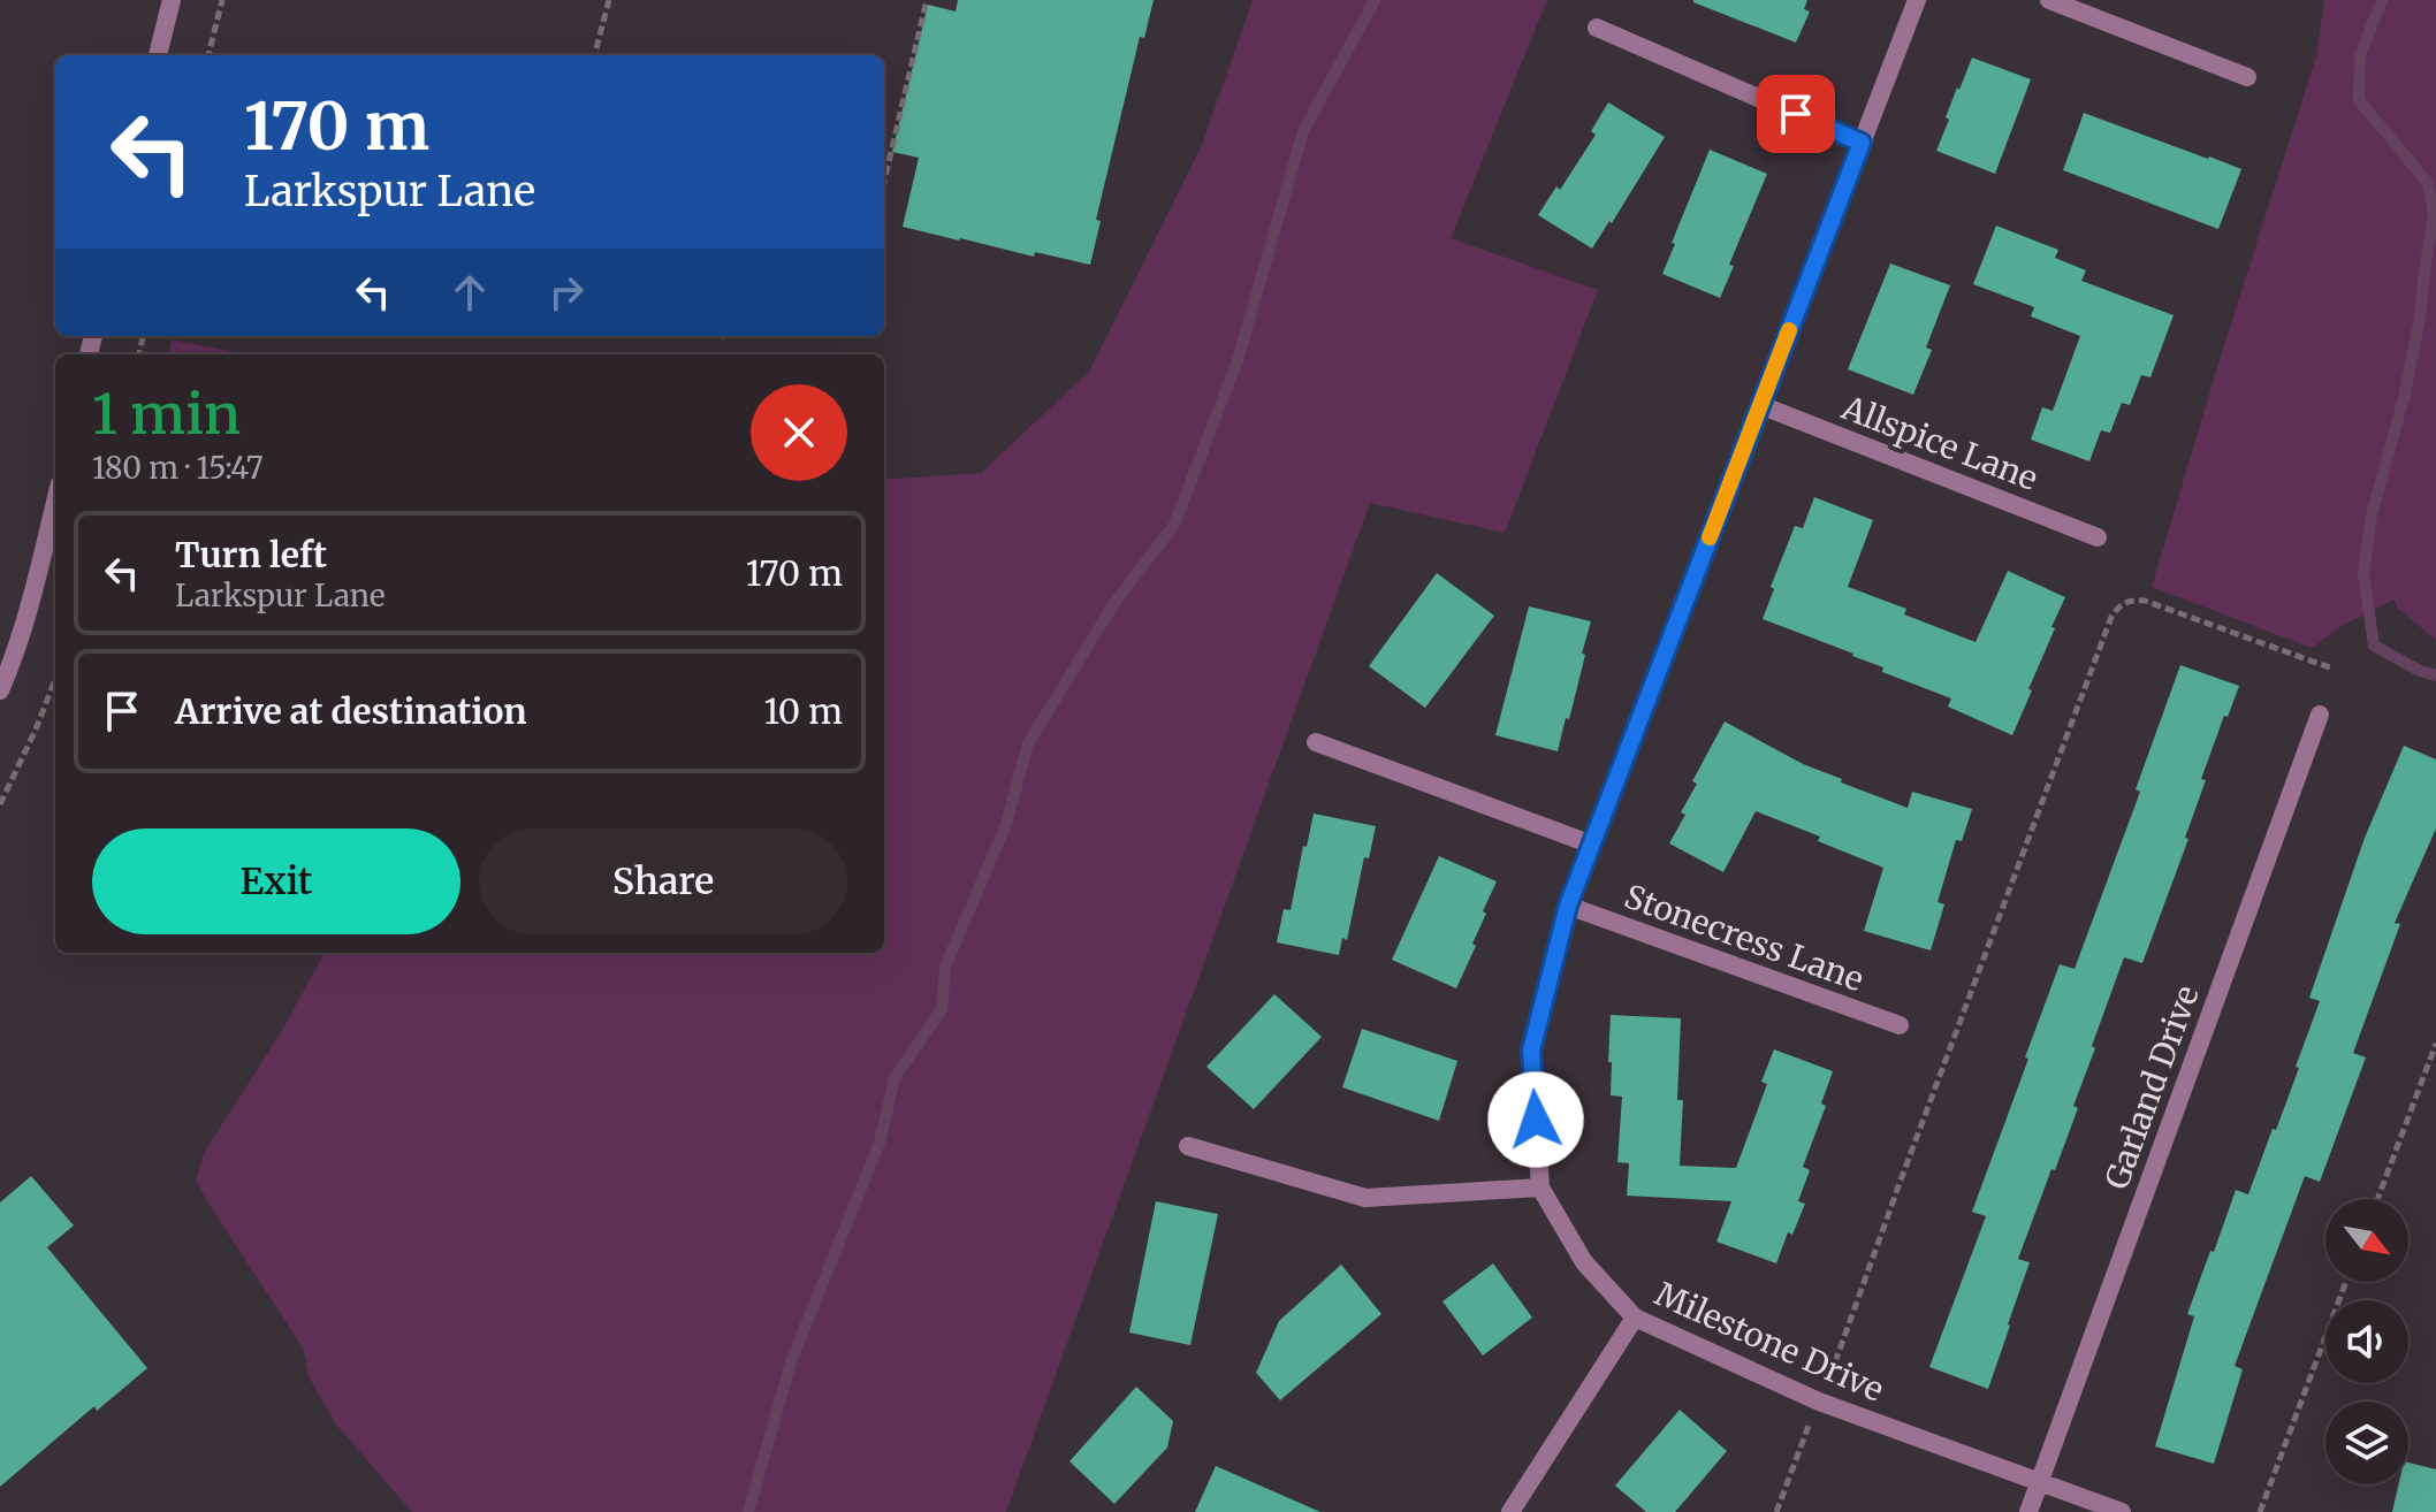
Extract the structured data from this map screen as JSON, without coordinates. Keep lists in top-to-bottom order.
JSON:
{
  "streets": {
    "street": [
      "Allspice Lane",
      "Stonecress Lane",
      "Garland Drive",
      "Milestone Drive"
    ]
  },
  "crossings": [
    ["Allspice Lane", "Milestone Drive"],
    ["Stonecress Lane", "Milestone Drive"],
    ["Garland Drive", "Milestone Drive"]
  ],
  "north": "bottom right",
  "page": {
    "turn": ["170 m", "Larkspur Lane"],
    "heading": ["1 min", "180 m · 15:47"],
    "list": [
      {
        "name": "Turn left",
        "note": "Larkspur Lane",
        "value": "170 m"
      },
      {
        "name": "Arrive at destination",
        "value": "10 m"
      }
    ],
    "buttons": ["Exit", "Share"]
  }
}
